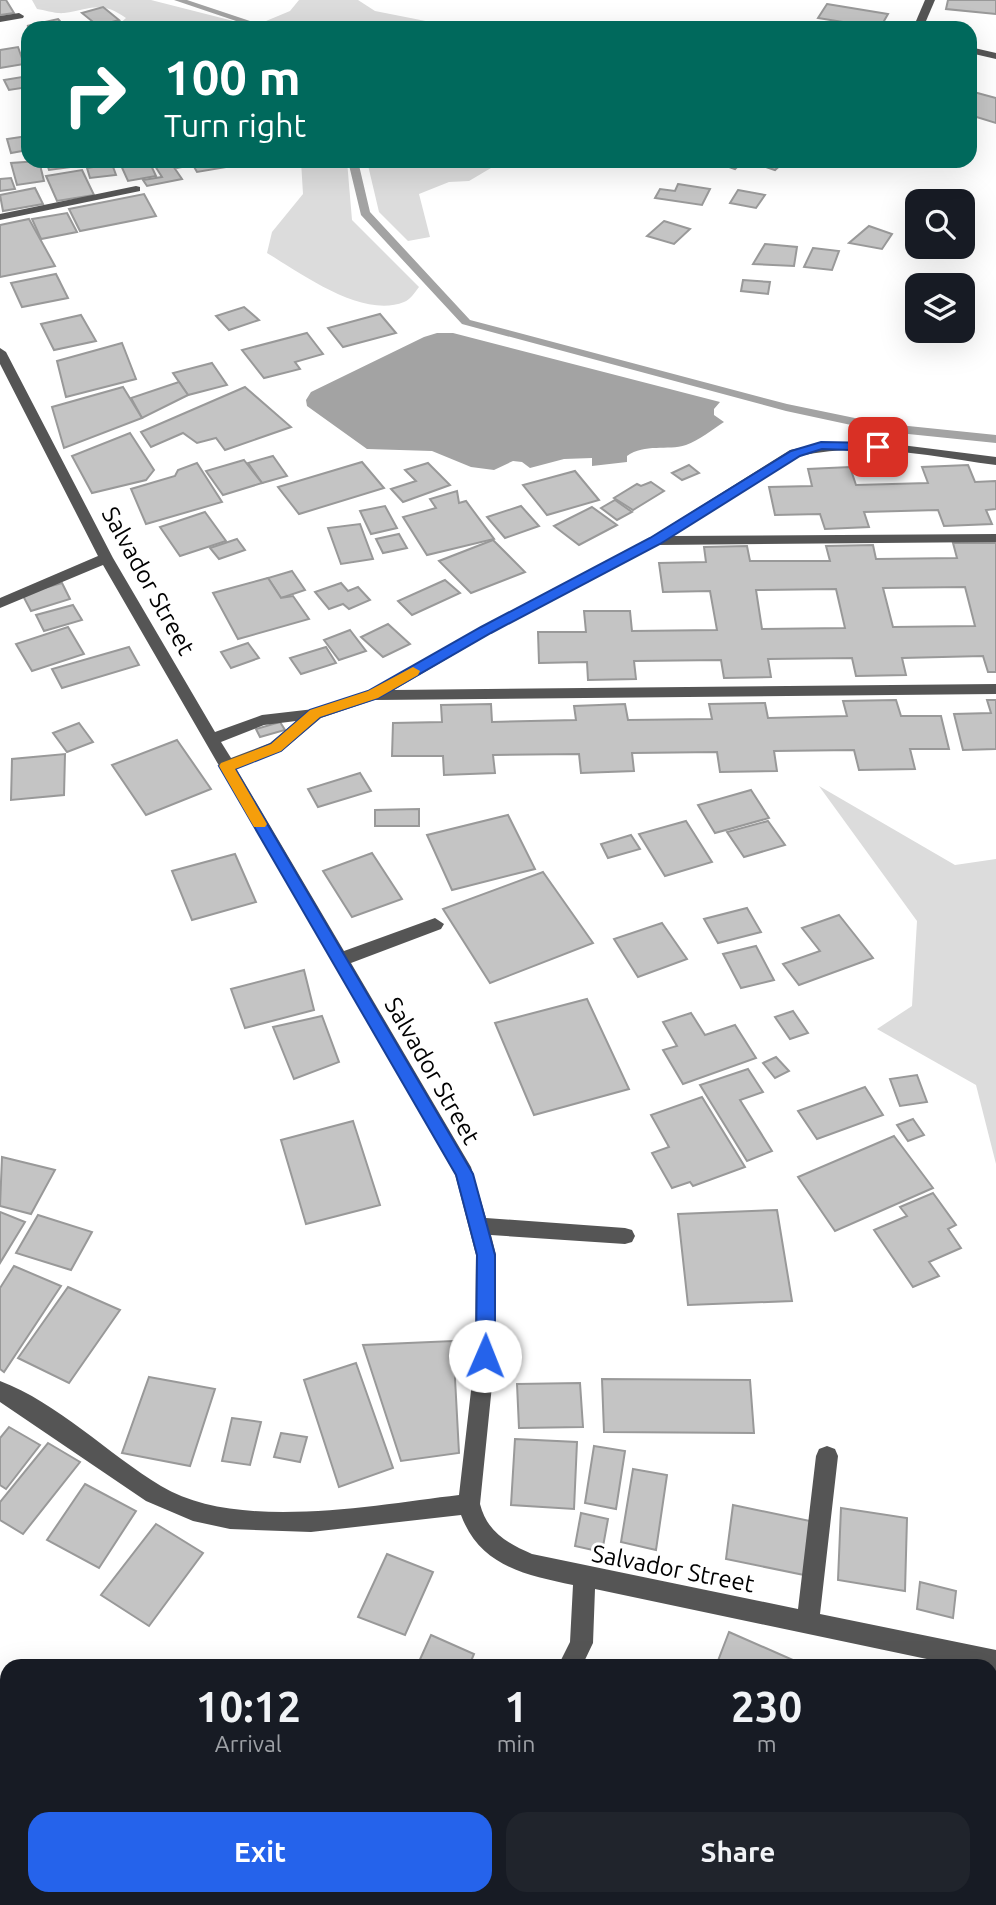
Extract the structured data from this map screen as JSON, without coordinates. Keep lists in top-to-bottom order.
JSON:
{
  "streets": {
    "street": ["Salvador Street"]
  },
  "page": {
    "turn": ["100 m", "Turn right"],
    "eta": [
      "10:12",
      "Arrival",
      "1",
      "min",
      "230",
      "m"
    ],
    "buttons": ["Exit", "Share"]
  }
}
